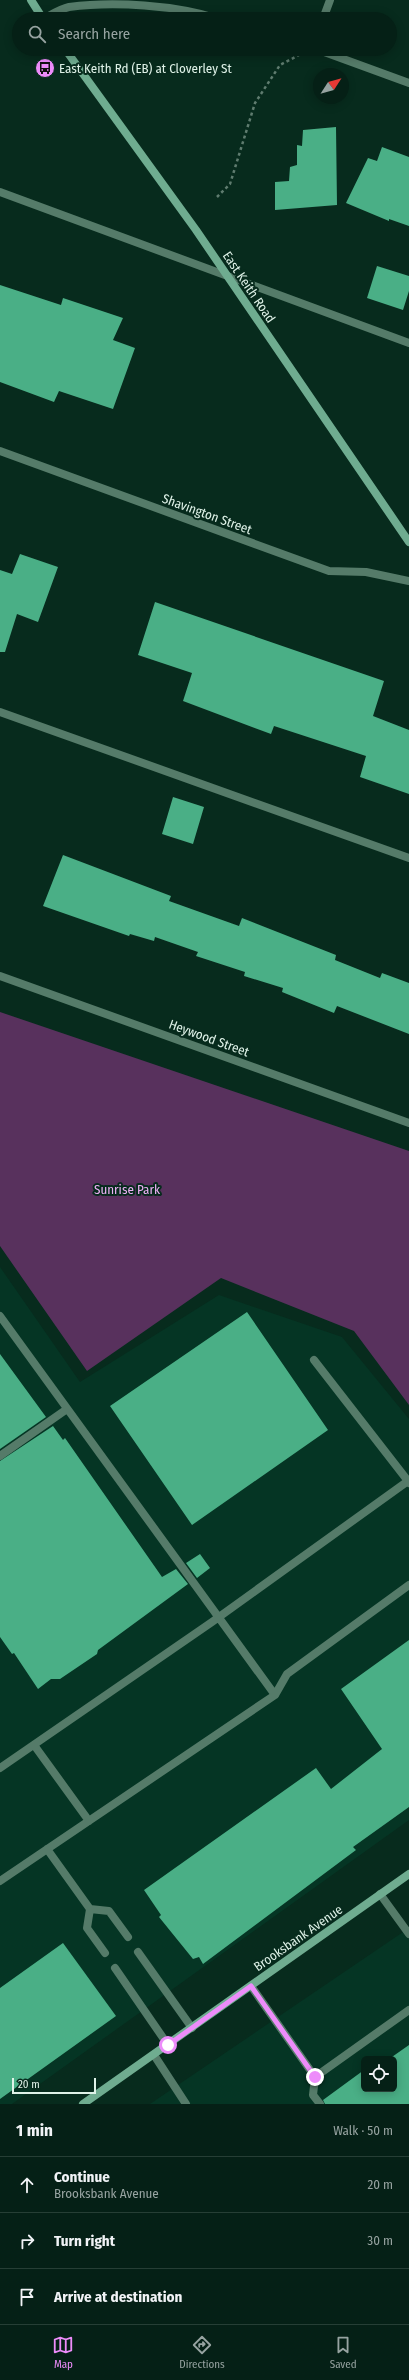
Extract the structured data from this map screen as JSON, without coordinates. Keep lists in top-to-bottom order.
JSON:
{
  "streets": {
    "main road": ["East Keith Road", "Brooksbank Avenue"],
    "street": ["Shavington Street", "Heywood Street"]
  },
  "parks": ["Sunrise Park"],
  "places": {
    "bus stop": ["East Keith Rd (EB) at Cloverley St"]
  },
  "scale_bar": "20 m",
  "north": "top right",
  "page": {
    "search": "Search here",
    "scale": "20 m",
    "heading": ["1 min", "Walk · 50 m"],
    "list": [
      ["Continue", "Brooksbank Avenue", "20 m"],
      ["Turn right", "30 m"],
      "Arrive at destination"
    ],
    "nav": ["Map", "Directions", "Saved"]
  }
}
